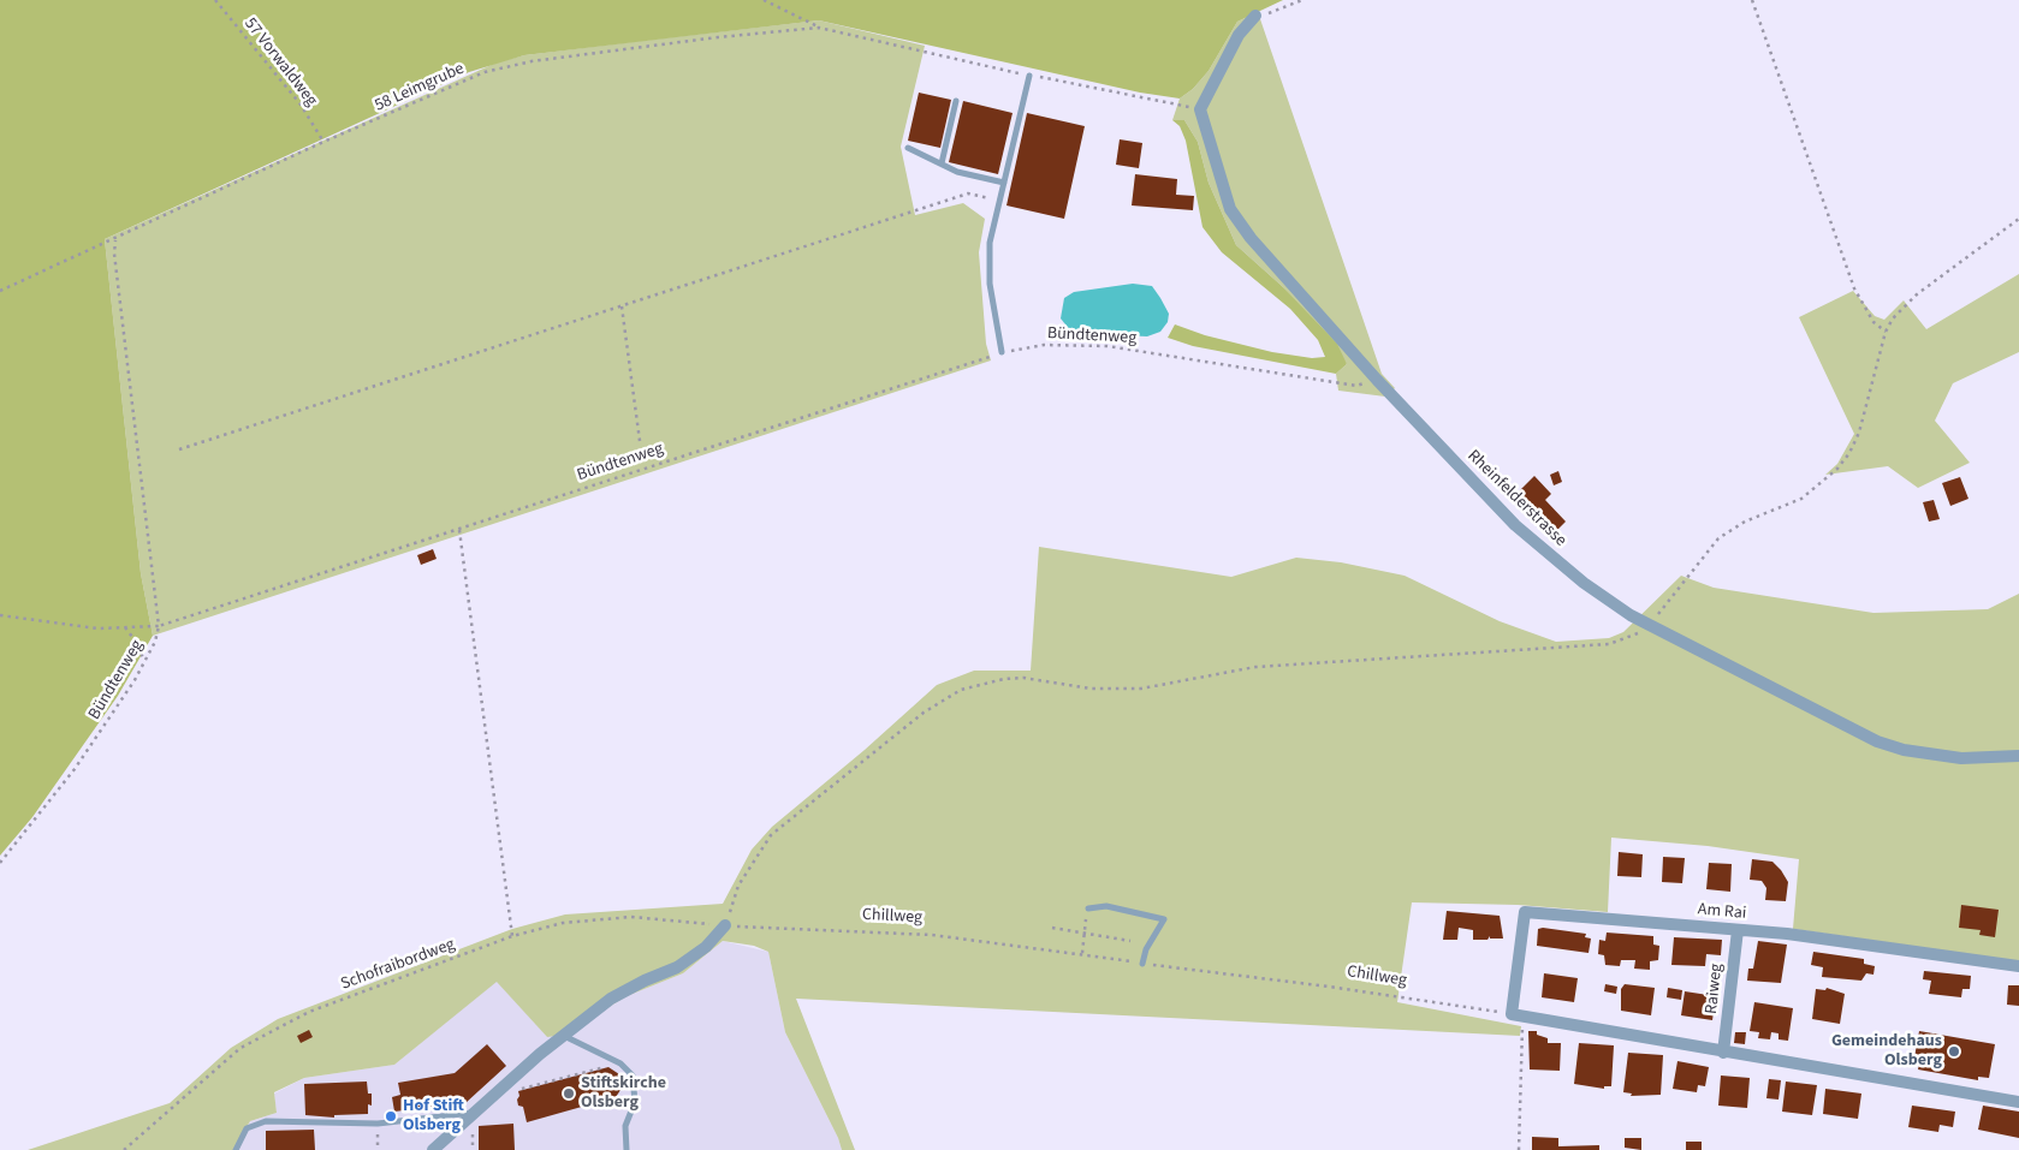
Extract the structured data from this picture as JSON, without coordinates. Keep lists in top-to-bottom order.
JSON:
{
  "streets": {
    "street": ["Rheinfelderstrasse", "Am Rai", "Raiweg"],
    "path": [
      "57 Vorwaldweg",
      "58 Leimgrube",
      "Bündtenweg",
      "Chillweg",
      "Schofraibordweg"
    ]
  },
  "crossings": [
    ["57 Vorwaldweg", "58 Leimgrube"],
    ["Bündtenweg", "Rheinfelderstrasse"],
    ["Am Rai", "Chillweg"],
    ["Am Rai", "Raiweg"],
    ["Chillweg", "Schofraibordweg"]
  ],
  "places": ["Gemeindehaus Olsberg", "Stiftskirche Olsberg", "Hof Stift Olsberg"]
}
